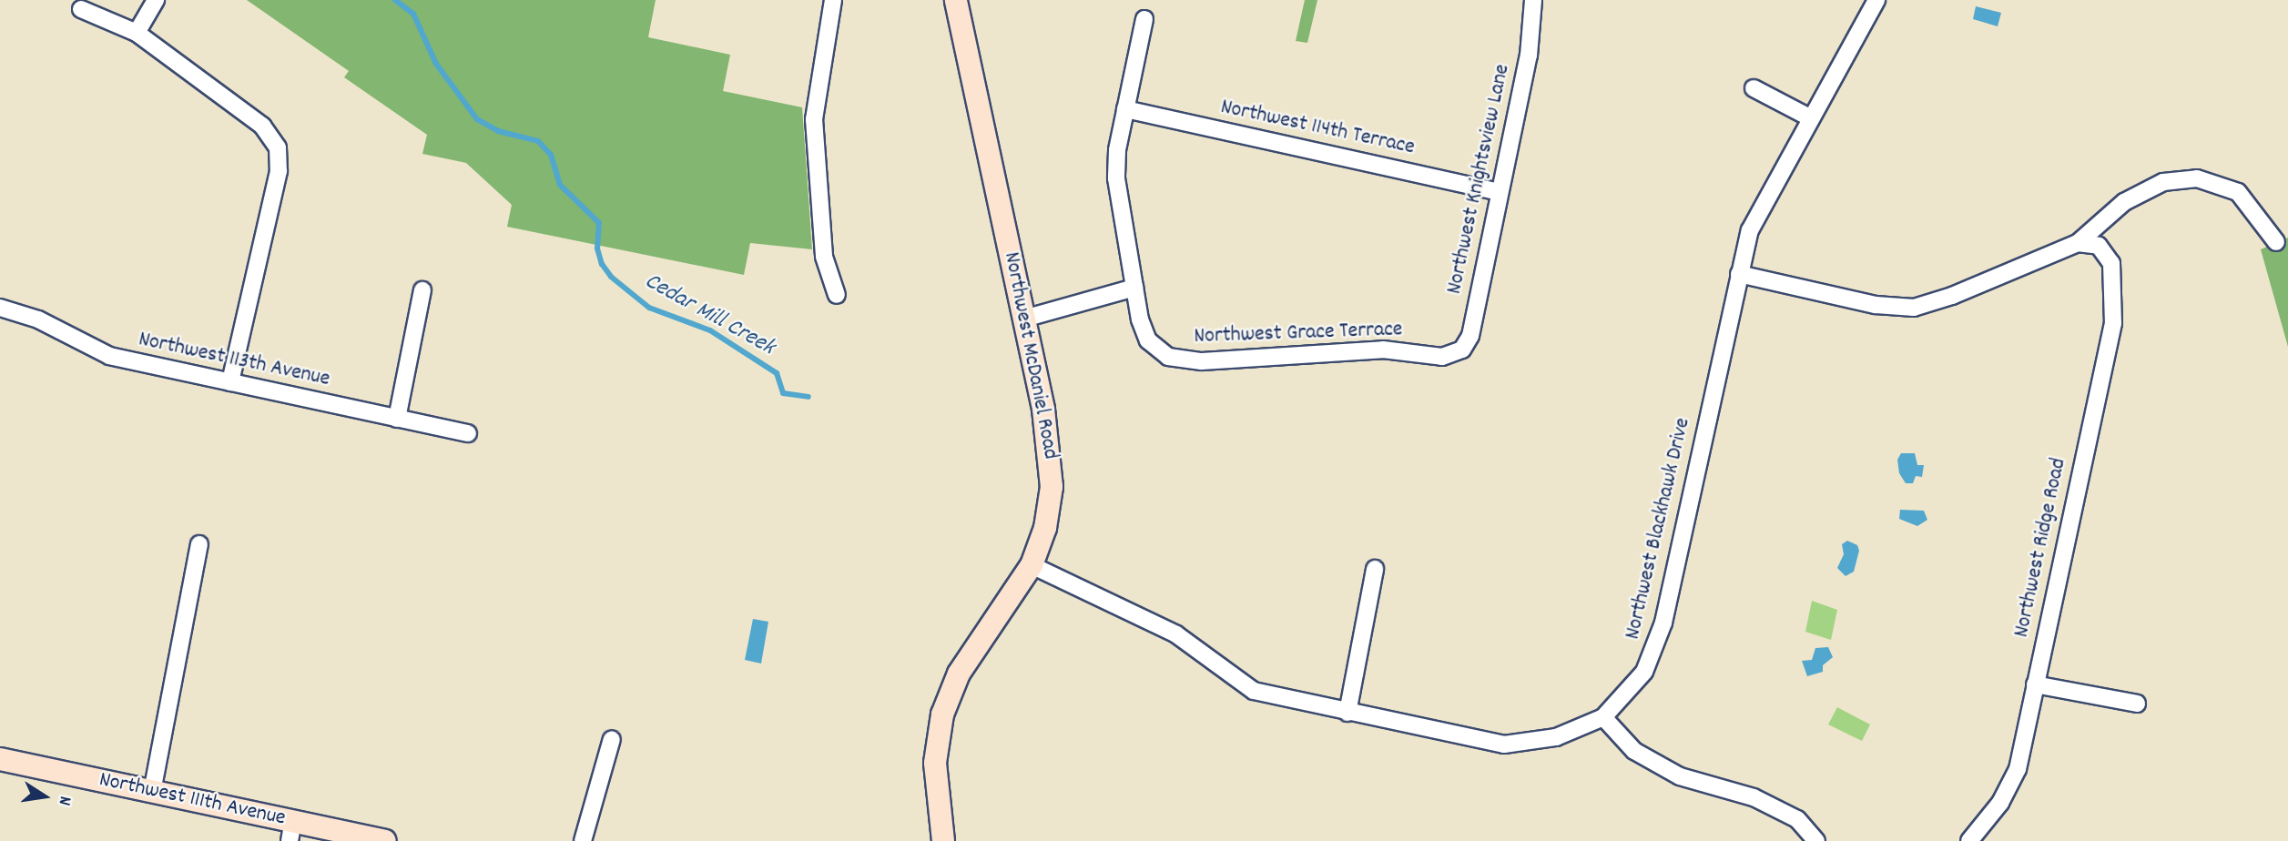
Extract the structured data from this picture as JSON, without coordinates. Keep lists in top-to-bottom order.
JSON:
{
  "streets": {
    "street": [
      "Northwest 114th Terrace",
      "Northwest Knightsview Lane",
      "Northwest Grace Terrace",
      "Northwest McDaniel Road",
      "Northwest 113th Avenue",
      "Northwest Blackhawk Drive",
      "Northwest Ridge Road",
      "Northwest 111th Avenue"
    ]
  },
  "crossings": [
    ["Northwest 114th Terrace", "Northwest Knightsview Lane"],
    ["Northwest Knightsview Lane", "Northwest Grace Terrace"],
    ["Northwest McDaniel Road", "Northwest Blackhawk Drive"]
  ],
  "water": ["Cedar Mill Creek"],
  "north": "right"
}
